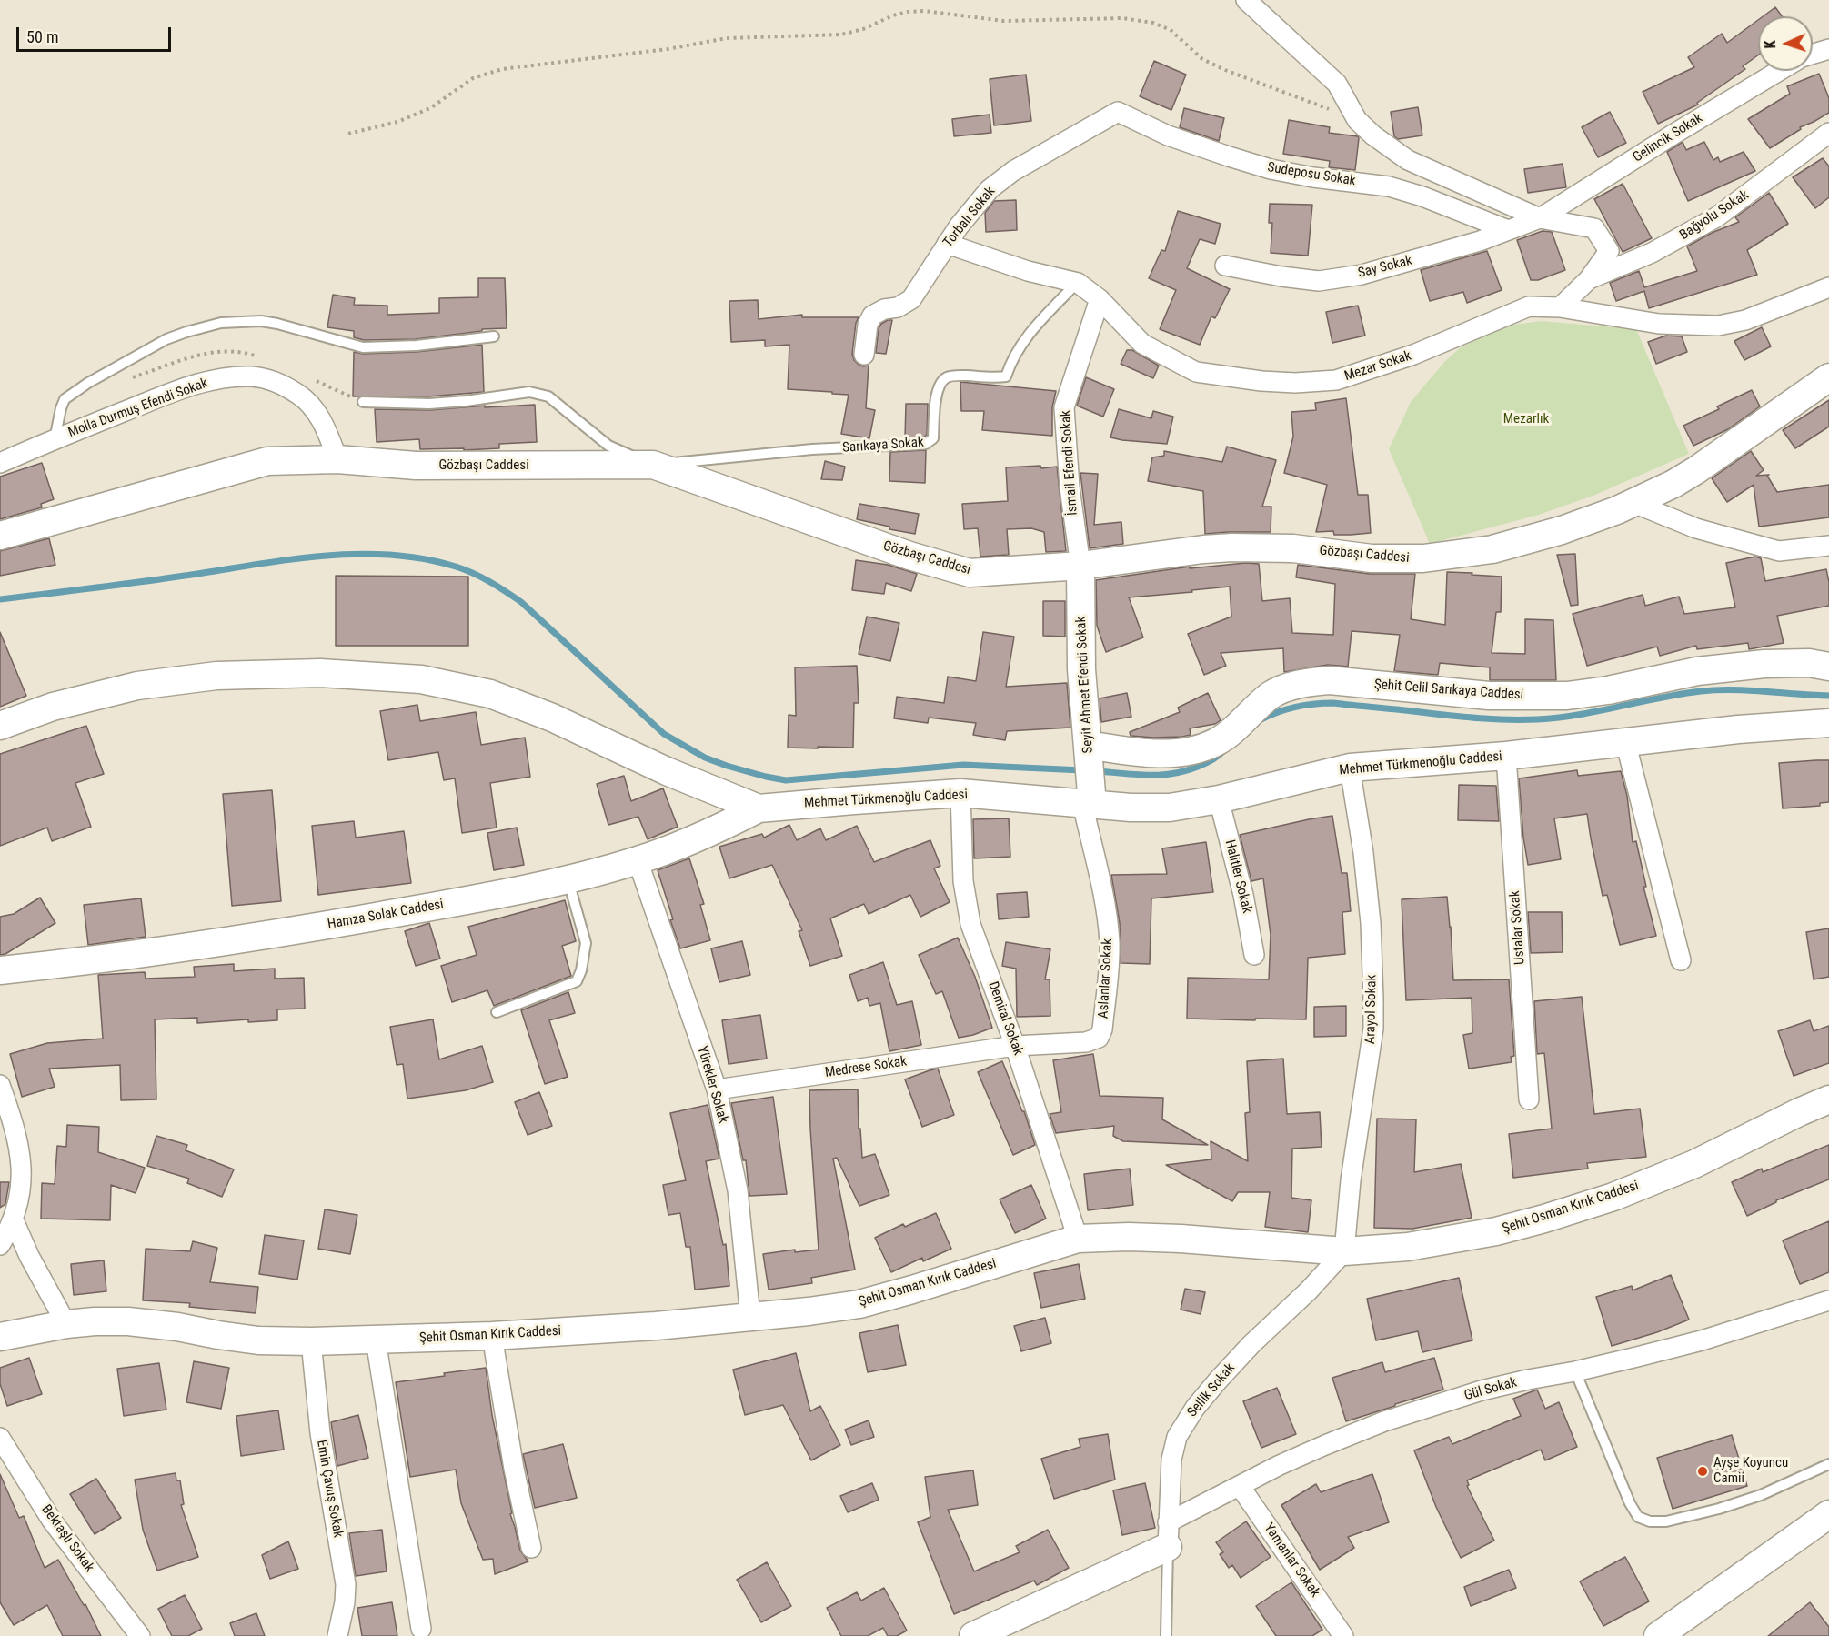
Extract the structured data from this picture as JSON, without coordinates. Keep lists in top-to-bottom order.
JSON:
{
  "streets": {
    "street": [
      "Gelincik Sokak",
      "Sudeposu Sokak",
      "Bağyolu Sokak",
      "Torbalı Sokak",
      "Say Sokak",
      "Mezar Sokak",
      "Molla Durmuş Efendi Sokak",
      "İsmail Efendi Sokak",
      "Gözbaşı Caddesi",
      "Seyit Ahmet Efendi Sokak",
      "Şehit Celil Sarıkaya Caddesi",
      "Mehmet Türkmenoğlu Caddesi",
      "Halitler Sokak",
      "Hamza Solak Caddesi",
      "Ustalar Sokak",
      "Aslanlar Sokak",
      "Arayol Sokak",
      "Demiral Sokak",
      "Medrese Sokak",
      "Yürekler Sokak",
      "Şehit Osman Kırık Caddesi",
      "Gül Sokak",
      "Sellik Sokak",
      "Emin Çavuş Sokak",
      "Bektaşlı Sokak",
      "Yamanlar Sokak"
    ],
    "lane": ["Sarıkaya Sokak"]
  },
  "crossings": [
    ["Gelincik Sokak", "Say Sokak"],
    ["Sudeposu Sokak", "Torbalı Sokak"],
    ["Sudeposu Sokak", "Say Sokak"],
    ["Torbalı Sokak", "Mezar Sokak"],
    ["Mezar Sokak", "Sarıkaya Sokak"],
    ["Mezar Sokak", "İsmail Efendi Sokak"],
    ["Molla Durmuş Efendi Sokak", "Gözbaşı Caddesi"],
    ["Sarıkaya Sokak", "Gözbaşı Caddesi"],
    ["İsmail Efendi Sokak", "Gözbaşı Caddesi"],
    ["İsmail Efendi Sokak", "Seyit Ahmet Efendi Sokak"],
    ["Gözbaşı Caddesi", "Seyit Ahmet Efendi Sokak"],
    ["Seyit Ahmet Efendi Sokak", "Şehit Celil Sarıkaya Caddesi"],
    ["Seyit Ahmet Efendi Sokak", "Mehmet Türkmenoğlu Caddesi"],
    ["Seyit Ahmet Efendi Sokak", "Aslanlar Sokak"],
    ["Mehmet Türkmenoğlu Caddesi", "Halitler Sokak"],
    ["Mehmet Türkmenoğlu Caddesi", "Hamza Solak Caddesi"],
    ["Mehmet Türkmenoğlu Caddesi", "Ustalar Sokak"],
    ["Mehmet Türkmenoğlu Caddesi", "Aslanlar Sokak"],
    ["Mehmet Türkmenoğlu Caddesi", "Arayol Sokak"],
    ["Mehmet Türkmenoğlu Caddesi", "Demiral Sokak"],
    ["Hamza Solak Caddesi", "Yürekler Sokak"],
    ["Aslanlar Sokak", "Demiral Sokak"],
    ["Aslanlar Sokak", "Medrese Sokak"],
    ["Arayol Sokak", "Şehit Osman Kırık Caddesi"],
    ["Arayol Sokak", "Sellik Sokak"],
    ["Demiral Sokak", "Medrese Sokak"],
    ["Demiral Sokak", "Şehit Osman Kırık Caddesi"],
    ["Medrese Sokak", "Yürekler Sokak"],
    ["Yürekler Sokak", "Şehit Osman Kırık Caddesi"],
    ["Şehit Osman Kırık Caddesi", "Sellik Sokak"],
    ["Şehit Osman Kırık Caddesi", "Emin Çavuş Sokak"],
    ["Gül Sokak", "Sellik Sokak"],
    ["Gül Sokak", "Yamanlar Sokak"]
  ],
  "parks": ["Mezarlık"],
  "places": ["Ayşe Koyuncu Camii"],
  "scale_bar": "50 m",
  "north": "left"
}
